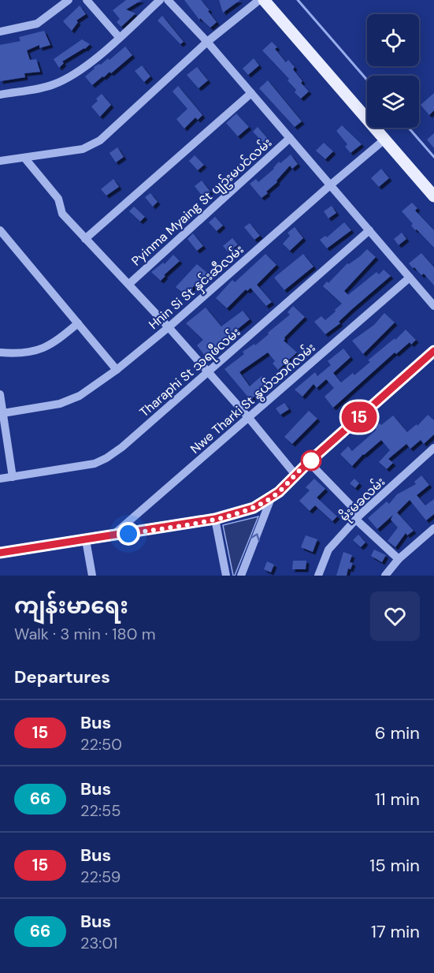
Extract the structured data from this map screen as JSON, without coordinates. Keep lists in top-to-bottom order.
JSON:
{
  "streets": {
    "street": [
      "Pyinma Myaing St ပျဥ်းမပင်လမ်း",
      "Hnin Si St နှင်းဆီလမ်း",
      "Tharaphi St သရဖီလမ်း",
      "Nwe Tharki St နွယ်သာဂီလမ်း",
      "မိုးမခလမ်း"
    ]
  },
  "lines": ["bus line 15"],
  "page": {
    "on_map": "15",
    "heading": [
      ["ကျန်းမာရေး", "Walk · 3 min · 180 m"],
      "Departures"
    ],
    "list": [
      {
        "mark": "15",
        "name": "Bus",
        "note": "22:50",
        "value": "6 min"
      },
      {
        "mark": "66",
        "name": "Bus",
        "note": "22:55",
        "value": "11 min"
      },
      {
        "mark": "15",
        "name": "Bus",
        "note": "22:59",
        "value": "15 min"
      },
      {
        "mark": "66",
        "name": "Bus",
        "note": "23:01",
        "value": "17 min"
      }
    ]
  }
}
